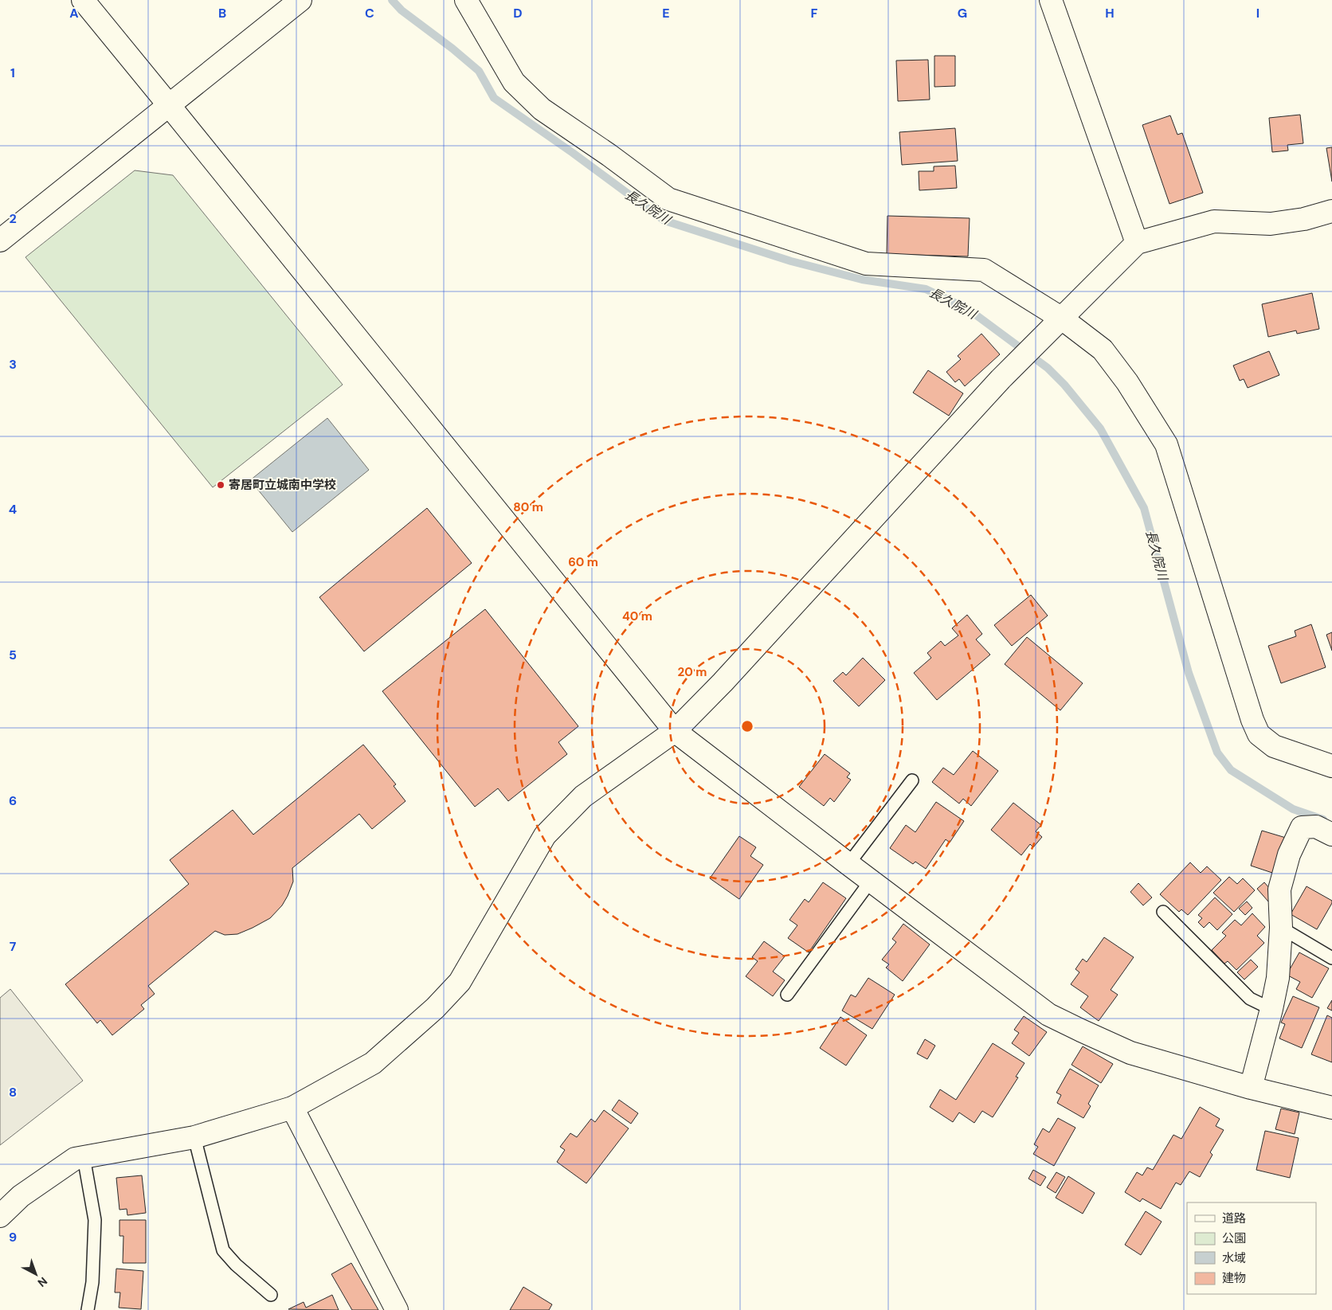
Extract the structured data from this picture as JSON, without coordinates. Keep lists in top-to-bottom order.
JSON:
{
  "water": ["長久院川"],
  "places": ["寄居町立城南中学校"],
  "legend": [
    "道路",
    "公園",
    "水域",
    "建物"
  ],
  "north": "bottom right",
  "grid": {
    "columns": [
      "A",
      "B",
      "C",
      "D",
      "E",
      "F",
      "G",
      "H",
      "I"
    ],
    "rows": [
      "1",
      "2",
      "3",
      "4",
      "5",
      "6",
      "7",
      "8",
      "9"
    ]
  },
  "rings": [
    "80 m",
    "60 m",
    "40 m",
    "20 m"
  ]
}
